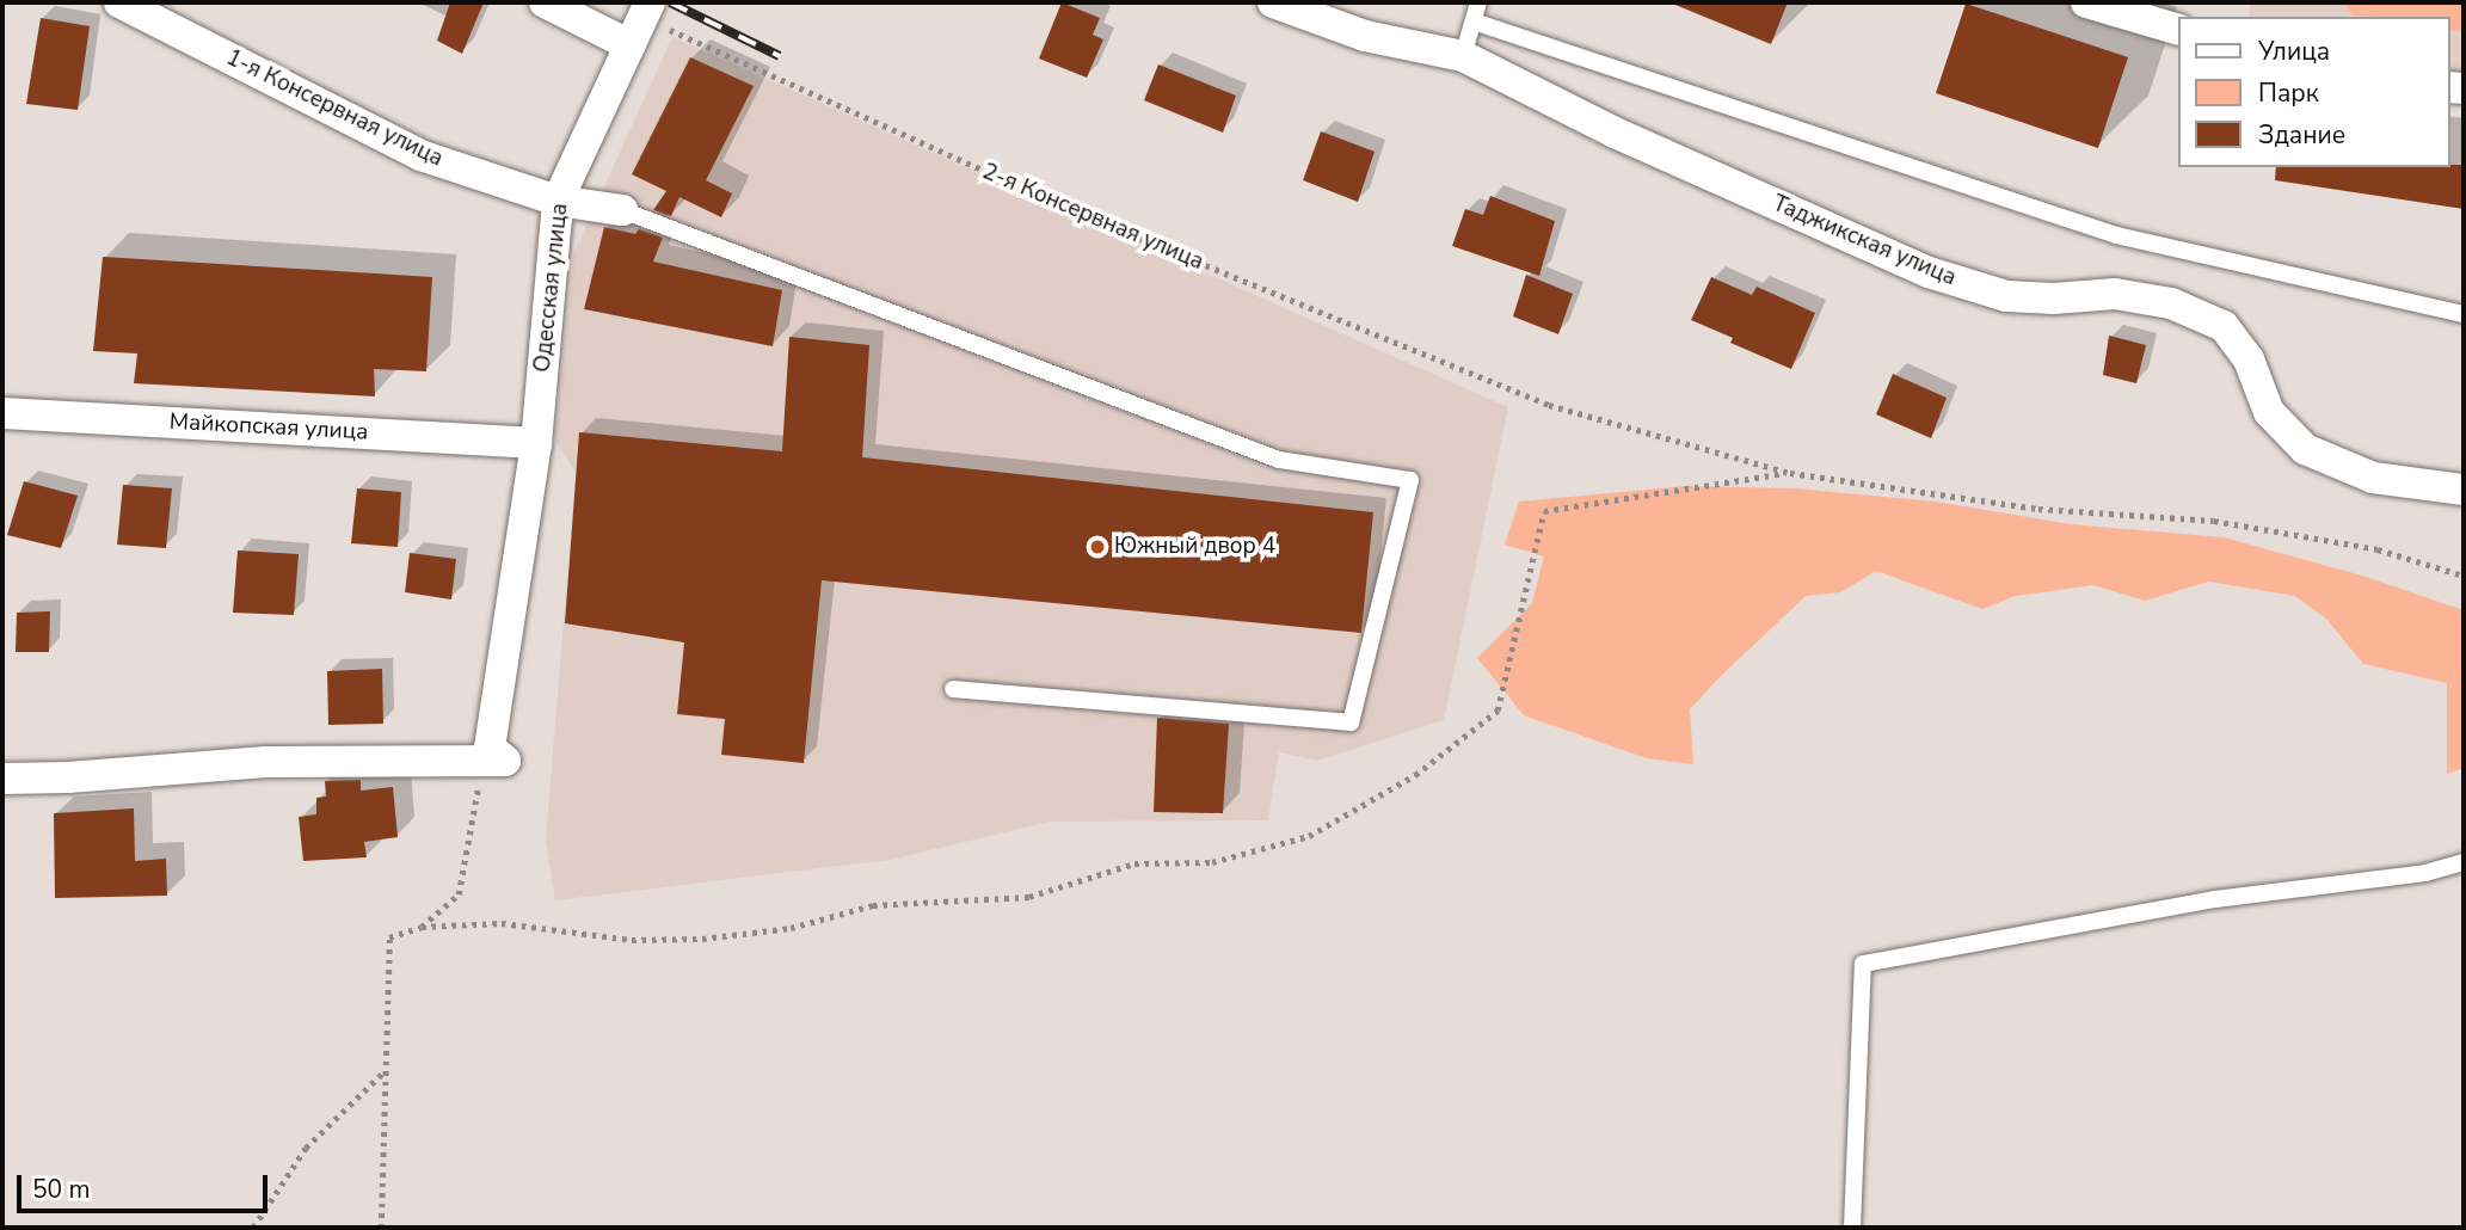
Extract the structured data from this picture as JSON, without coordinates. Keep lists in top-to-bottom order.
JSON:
{
  "streets": {
    "street": [
      "1-я Консервная улица",
      "Таджикская улица",
      "Одесская улица",
      "Майкопская улица"
    ],
    "path": ["2-я Консервная улица"]
  },
  "crossings": [
    ["1-я Консервная улица", "Одесская улица"],
    ["2-я Консервная улица", "Одесская улица"],
    ["Одесская улица", "Майкопская улица"]
  ],
  "places": ["Южный двор 4"],
  "legend": ["Улица", "Парк", "Здание"],
  "scale_bar": "50 m"
}
